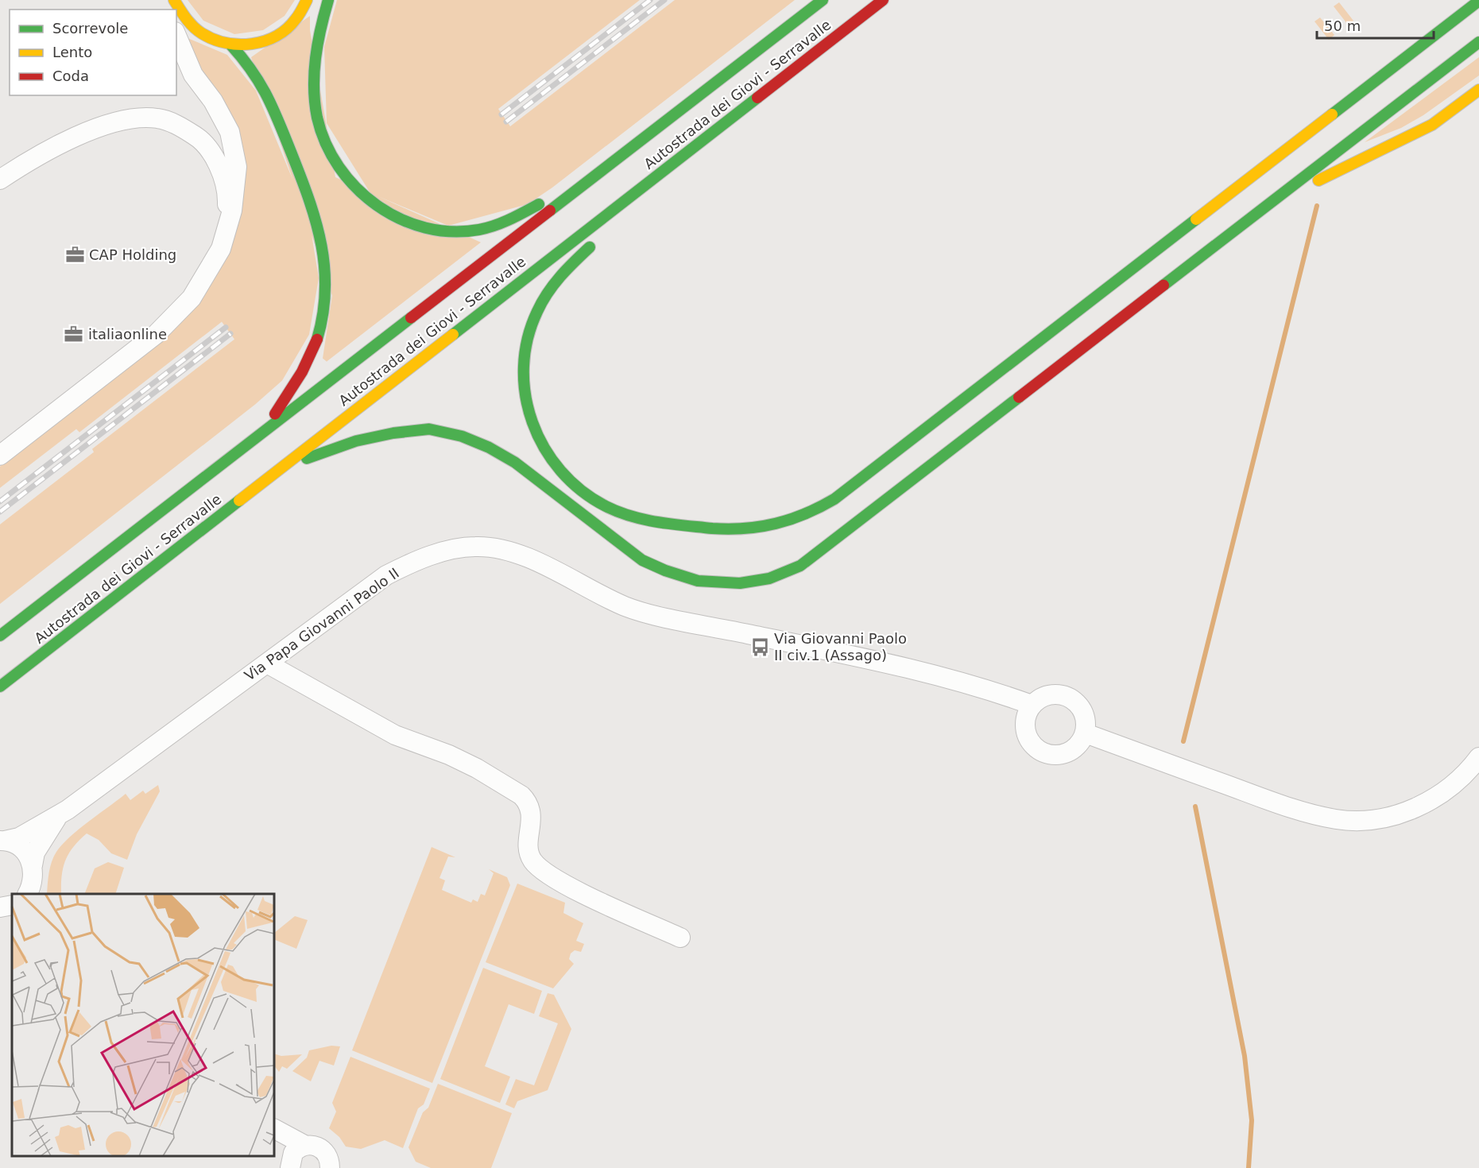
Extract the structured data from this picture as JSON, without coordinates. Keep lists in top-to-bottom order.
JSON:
{
  "streets": {
    "main road": ["Autostrada dei Giovi - Serravalle"],
    "street": ["Via Papa Giovanni Paolo II"]
  },
  "places": {
    "office": ["CAP Holding", "italiaonline"],
    "bus stop": ["Via Giovanni Paolo II civ.1 (Assago)"]
  },
  "legend": ["Scorrevole", "Lento", "Coda"],
  "scale_bar": "50 m"
}
